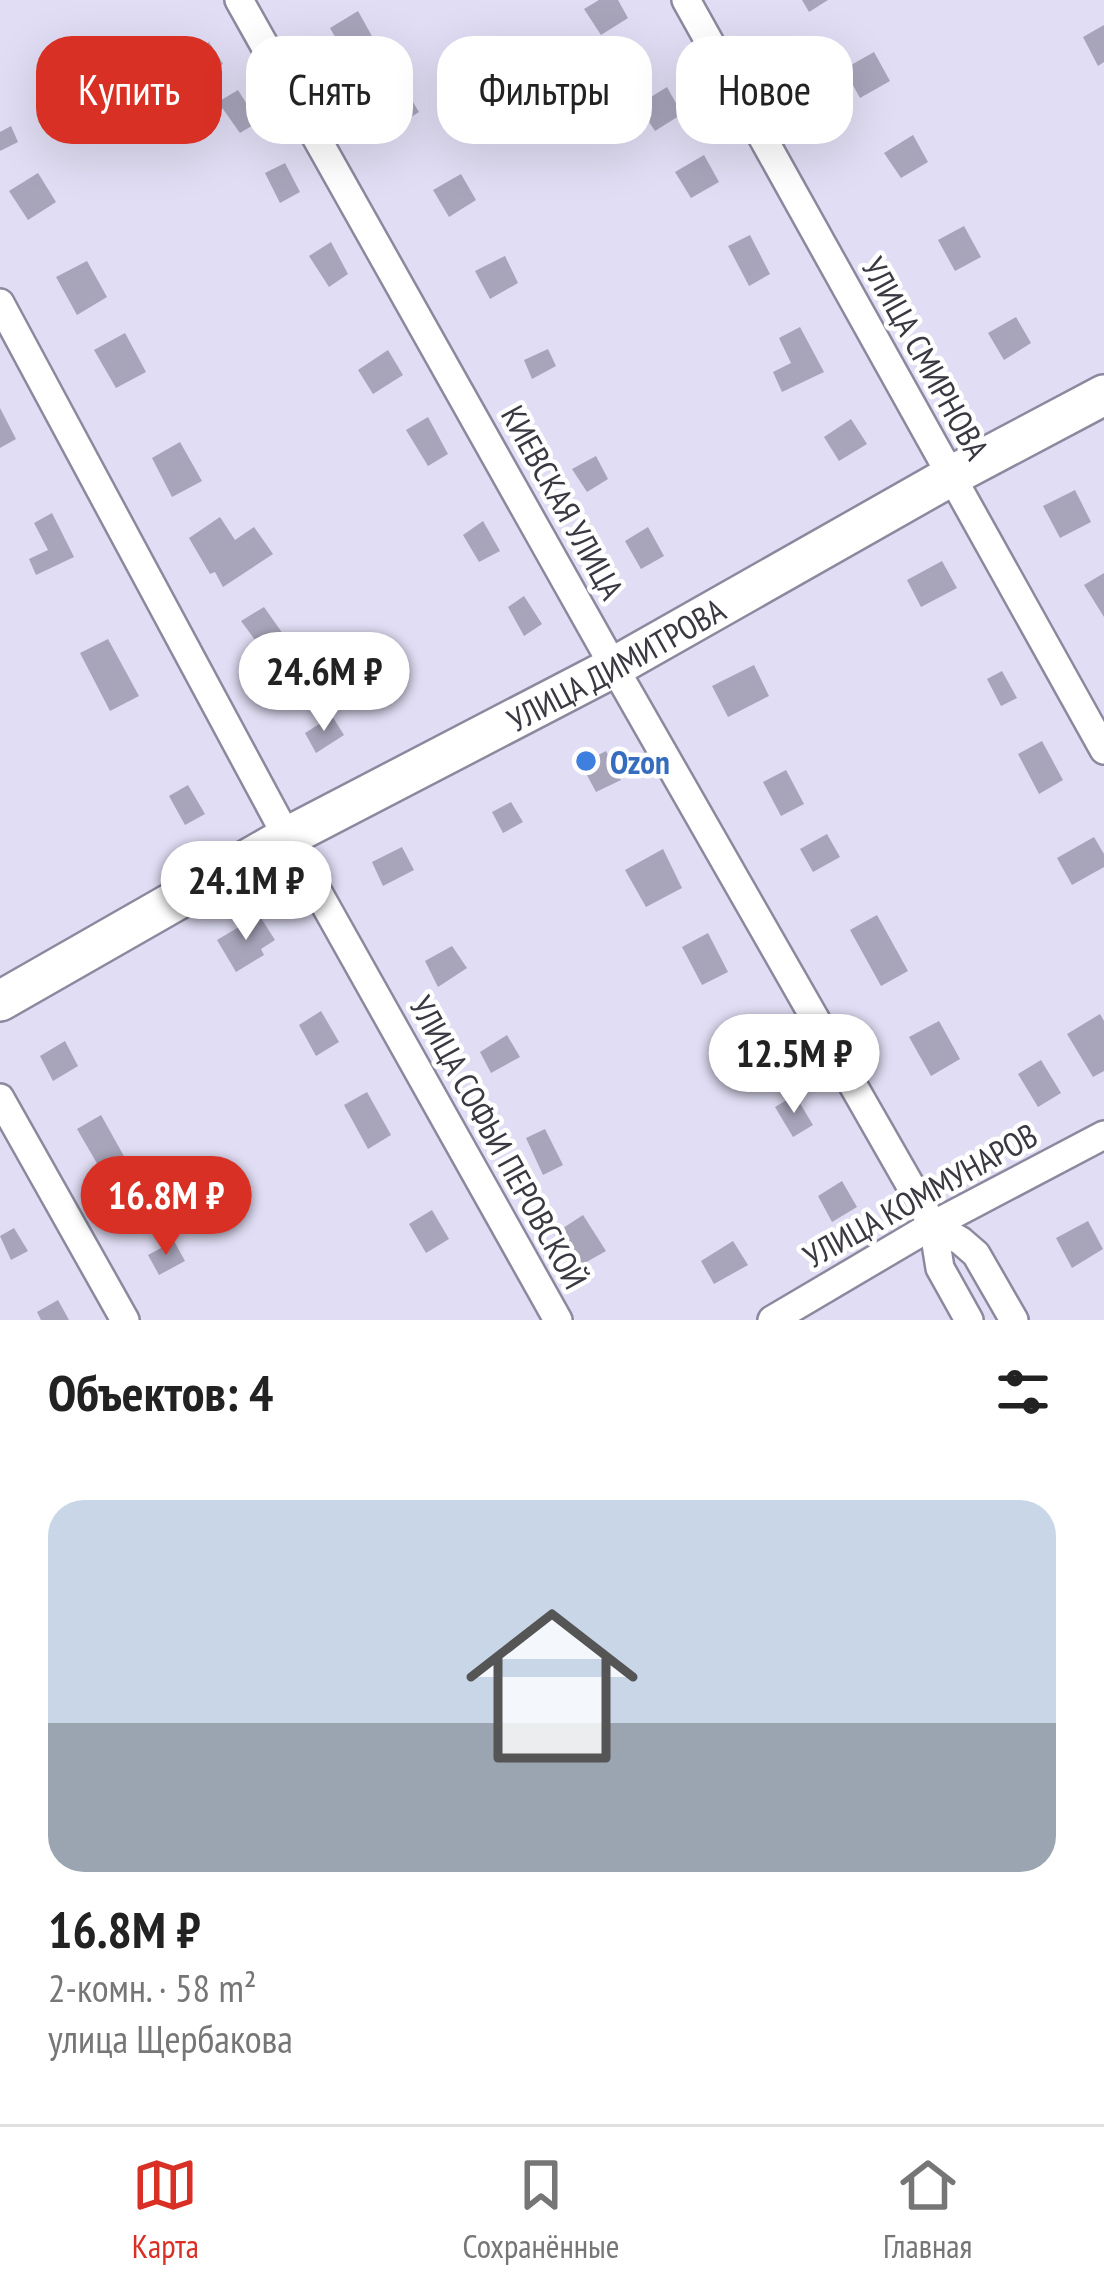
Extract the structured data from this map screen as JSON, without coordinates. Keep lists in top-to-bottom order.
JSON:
{
  "streets": {
    "street": [
      "УЛИЦА СМИРНОВА",
      "КИЕВСКАЯ УЛИЦА",
      "УЛИЦА ДИМИТРОВА",
      "УЛИЦА СОФЬИ ПЕРОВСКОЙ",
      "УЛИЦА КОММУНАРОВ"
    ]
  },
  "crossings": [
    ["УЛИЦА СМИРНОВА", "УЛИЦА ДИМИТРОВА"],
    ["КИЕВСКАЯ УЛИЦА", "УЛИЦА ДИМИТРОВА"],
    ["КИЕВСКАЯ УЛИЦА", "УЛИЦА КОММУНАРОВ"],
    ["УЛИЦА ДИМИТРОВА", "УЛИЦА СОФЬИ ПЕРОВСКОЙ"]
  ],
  "places": ["Ozon"],
  "page": {
    "chip": [
      "Купить",
      "Снять",
      "Фильтры",
      "Новое"
    ],
    "price": [
      "24.6M ₽",
      "24.1M ₽",
      "12.5M ₽",
      "16.8M ₽"
    ],
    "heading": "Объектов: 4",
    "list": [
      {
        "name": "16.8M ₽",
        "note": "2-комн. · 58 m² · улица Щербакова"
      }
    ],
    "tabs": ["Карта", "Сохранённые", "Главная"]
  }
}
